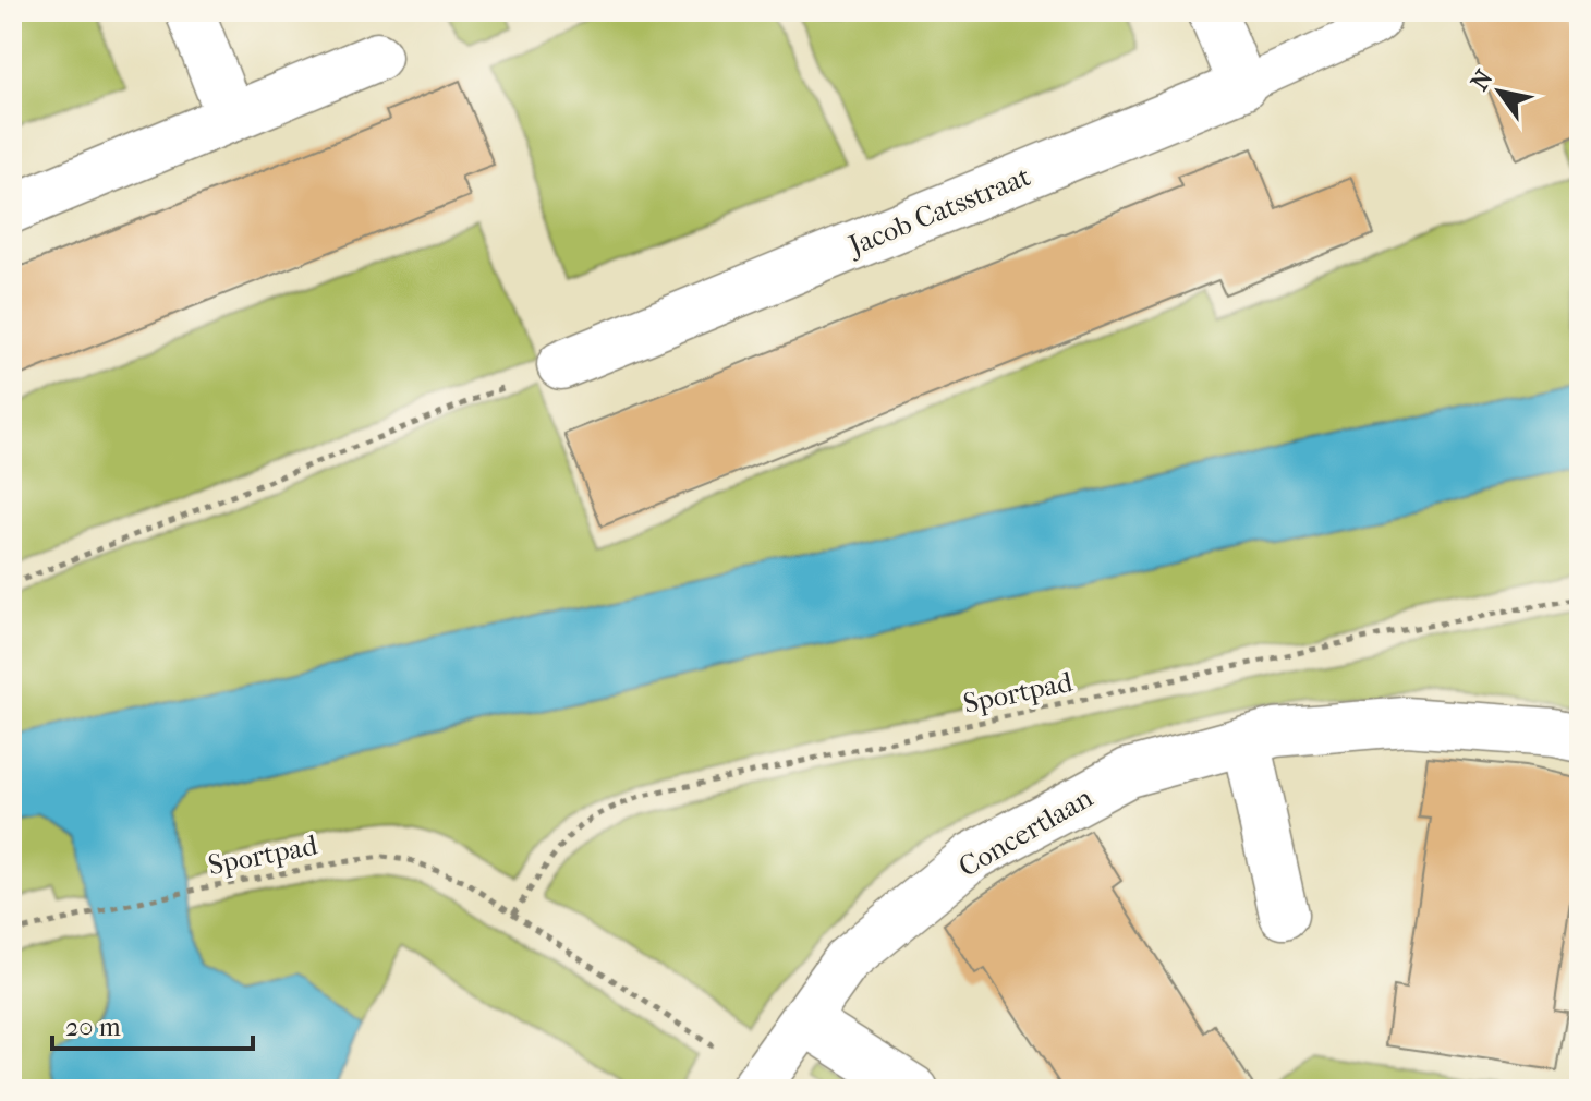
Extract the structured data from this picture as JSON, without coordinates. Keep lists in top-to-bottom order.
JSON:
{
  "streets": {
    "street": ["Jacob Catsstraat", "Concertlaan"],
    "path": ["Sportpad"]
  },
  "crossings": [
    ["Sportpad", "Concertlaan"]
  ],
  "scale_bar": "20 m",
  "north": "top left"
}
